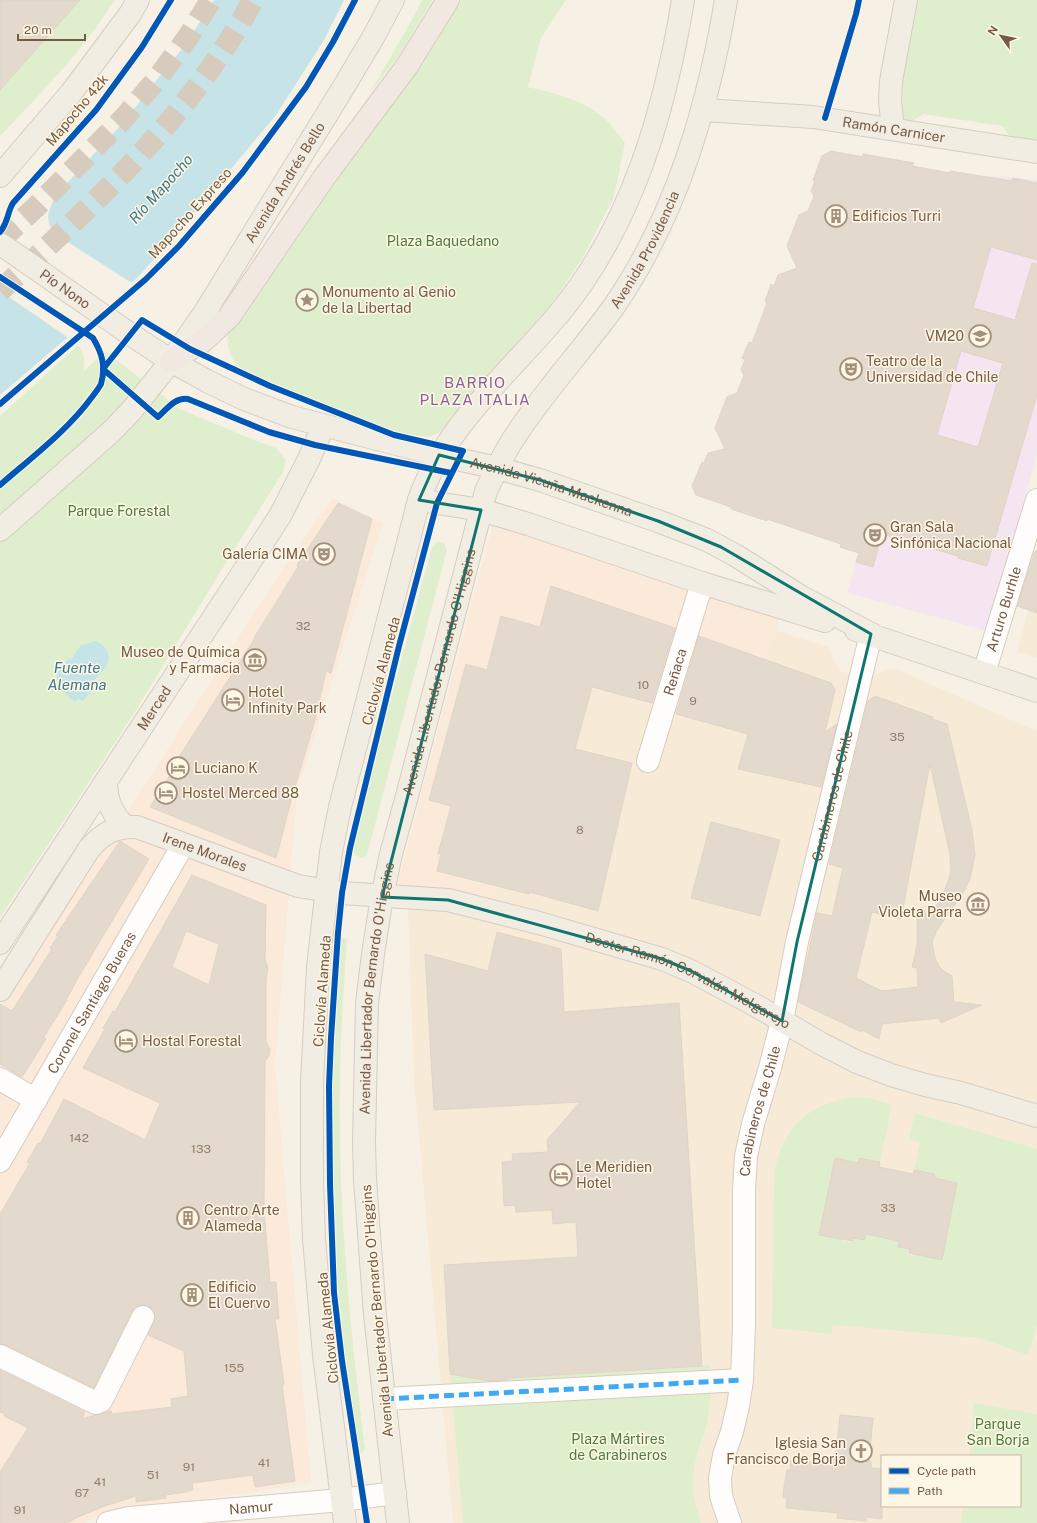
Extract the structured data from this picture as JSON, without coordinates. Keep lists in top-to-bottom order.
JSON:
{
  "streets": {
    "main road": [
      "Ramón Carnicer",
      "Avenida Andrés Bello",
      "Avenida Providencia",
      "Pío Nono",
      "Avenida Vicuña Mackenna",
      "Avenida Libertador Bernardo O'Higgins",
      "Merced",
      "Irene Morales",
      "Doctor Ramón Corvalán Melgarejo"
    ],
    "street": [
      "Arturo Burhle",
      "Reñaca",
      "Carabineros de Chile",
      "Coronel Santiago Bueras",
      "Namur"
    ],
    "cycle path": ["Mapocho 42k", "Mapocho Expreso", "Ciclovía Alameda"]
  },
  "crossings": [
    ["Ramón Carnicer", "Avenida Providencia"],
    ["Avenida Andrés Bello", "Pío Nono"],
    ["Avenida Andrés Bello", "Avenida Vicuña Mackenna"],
    ["Avenida Providencia", "Avenida Vicuña Mackenna"],
    ["Avenida Providencia", "Avenida Libertador Bernardo O'Higgins"],
    ["Pío Nono", "Avenida Vicuña Mackenna"],
    ["Avenida Vicuña Mackenna", "Arturo Burhle"],
    ["Avenida Vicuña Mackenna", "Avenida Libertador Bernardo O'Higgins"],
    ["Avenida Vicuña Mackenna", "Reñaca"],
    ["Avenida Vicuña Mackenna", "Merced"],
    ["Avenida Vicuña Mackenna", "Carabineros de Chile"],
    ["Avenida Libertador Bernardo O'Higgins", "Doctor Ramón Corvalán Melgarejo"],
    ["Avenida Libertador Bernardo O'Higgins", "Namur"],
    ["Carabineros de Chile", "Doctor Ramón Corvalán Melgarejo"],
    ["Irene Morales", "Doctor Ramón Corvalán Melgarejo"],
    ["Irene Morales", "Coronel Santiago Bueras"]
  ],
  "districts": ["BARRIO PLAZA ITALIA"],
  "water": ["Río Mapocho", "Fuente Alemana"],
  "parks": [
    "Plaza Baquedano",
    "Parque Forestal",
    "Parque San Borja",
    "Plaza Mártires de Carabineros"
  ],
  "places": {
    "building": ["Edificios Turri", "Centro Arte Alameda", "Edificio El Cuervo"],
    "place": ["Monumento al Genio de la Libertad"],
    "school or university": ["VM20"],
    "theatre": ["Teatro de la Universidad de Chile", "Gran Sala Sinfónica Nacional", "Galería CIMA"],
    "museum": ["Museo de Química y Farmacia", "Museo Violeta Parra"],
    "hotel": [
      "Hotel Infinity Park",
      "Luciano K",
      "Hostel Merced 88",
      "Hostal Forestal",
      "Le Meridien Hotel"
    ],
    "church": ["Iglesia San Francisco de Borja"]
  },
  "house_numbers": [
    "32",
    "10",
    "9",
    "35",
    "8",
    "142",
    "133",
    "33",
    "155",
    "41",
    "91",
    "51",
    "41",
    "67",
    "91"
  ],
  "legend": ["Cycle path", "Path"],
  "scale_bar": "20 m",
  "north": "top left"
}
